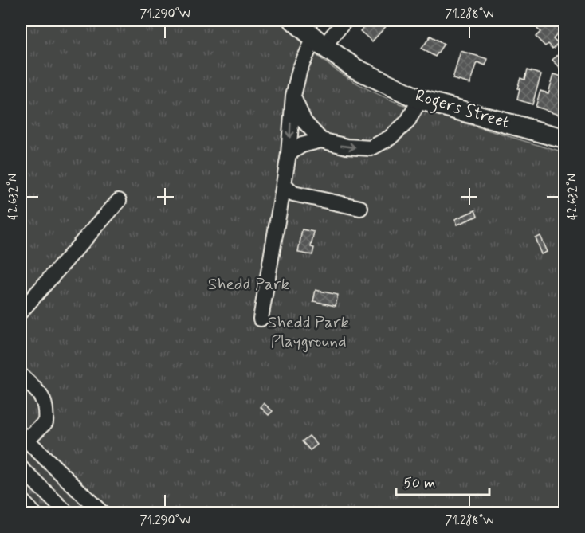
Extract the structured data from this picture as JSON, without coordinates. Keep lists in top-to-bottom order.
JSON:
{
  "streets": {
    "main road": ["Rogers Street"]
  },
  "parks": ["Shedd Park", "Shedd Park Playground"],
  "scale_bar": "50 m",
  "coordinates": ["71.290°W", "71.288°W", "42.632°N"]
}
